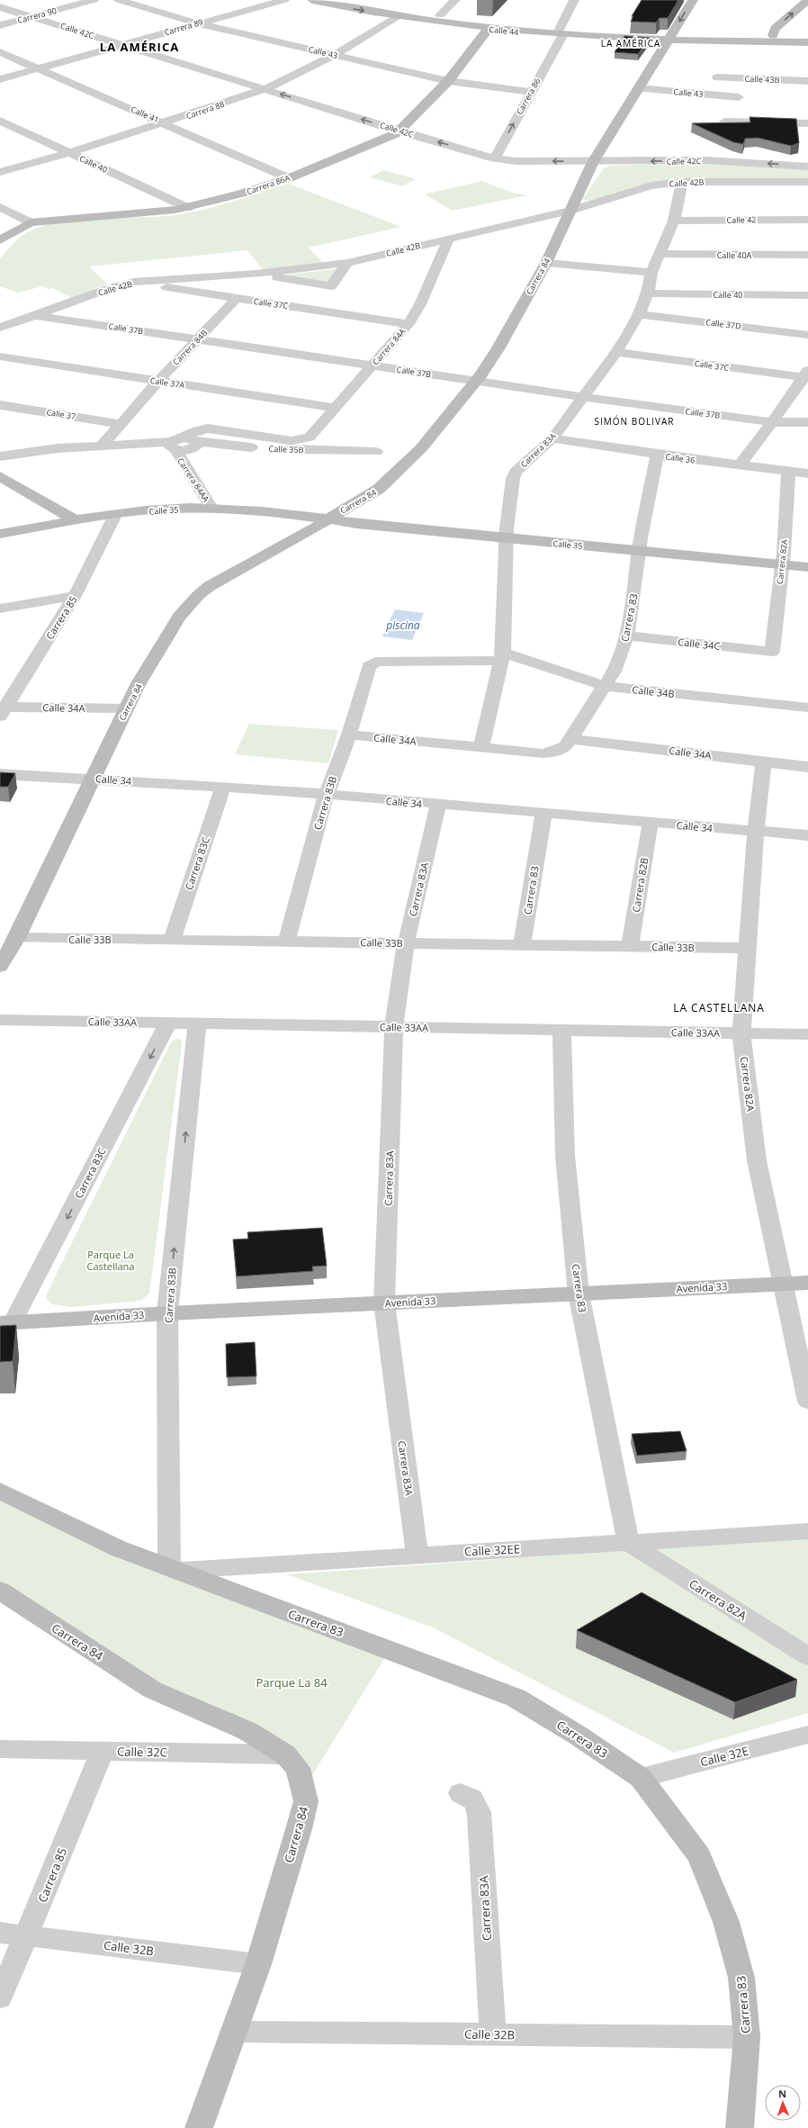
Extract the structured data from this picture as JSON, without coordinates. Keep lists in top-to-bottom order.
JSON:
{
  "streets": {
    "street": [
      "Carrera 90",
      "Carrera 89",
      "Calle 42C",
      "Calle 44",
      "Calle 43",
      "Calle 43B",
      "Carrera 86",
      "Carrera 88",
      "Calle 41",
      "Calle 40",
      "Calle 42B",
      "Carrera 86A",
      "Calle 42",
      "Calle 40A",
      "Carrera 84",
      "Calle 37C",
      "Calle 37D",
      "Calle 37B",
      "Carrera 84A",
      "Carrera 84B",
      "Calle 37A",
      "Calle 37",
      "Calle 35B",
      "Carrera 83A",
      "Calle 36",
      "Carrera 84AA",
      "Calle 35",
      "Carrera 82A",
      "Carrera 85",
      "Carrera 83",
      "Calle 34C",
      "Calle 34B",
      "Calle 34A",
      "Calle 34",
      "Carrera 83B",
      "Carrera 83C",
      "Carrera 82B",
      "Calle 33B",
      "Calle 33AA",
      "Avenida 33",
      "Calle 32EE",
      "Calle 32C",
      "Calle 32E",
      "Calle 32B"
    ]
  },
  "crossings": [
    ["Carrera 90", "Calle 42C"],
    ["Carrera 89", "Calle 42C"],
    ["Carrera 89", "Calle 43"],
    ["Carrera 89", "Calle 41"],
    ["Calle 42C", "Carrera 86"],
    ["Calle 42C", "Carrera 88"],
    ["Calle 42C", "Carrera 86A"],
    ["Calle 42C", "Carrera 84"],
    ["Calle 44", "Carrera 86"],
    ["Calle 44", "Carrera 88"],
    ["Calle 44", "Carrera 86A"],
    ["Calle 44", "Carrera 84"],
    ["Calle 43", "Carrera 86"],
    ["Calle 43", "Carrera 88"],
    ["Calle 43", "Carrera 86A"],
    ["Calle 43", "Carrera 84"],
    ["Carrera 88", "Calle 41"],
    ["Carrera 88", "Calle 40"],
    ["Calle 41", "Carrera 86A"],
    ["Calle 40", "Carrera 86A"],
    ["Calle 40", "Carrera 83A"],
    ["Calle 42B", "Carrera 84"],
    ["Calle 42B", "Calle 37C"],
    ["Calle 42B", "Calle 37B"],
    ["Calle 42B", "Carrera 84A"],
    ["Calle 42B", "Carrera 83A"],
    ["Calle 42", "Carrera 83A"],
    ["Calle 40A", "Carrera 83A"],
    ["Carrera 84", "Calle 37B"],
    ["Carrera 84", "Calle 35"],
    ["Carrera 84", "Calle 34A"],
    ["Carrera 84", "Calle 34"],
    ["Carrera 84", "Calle 33B"],
    ["Carrera 84", "Calle 32C"],
    ["Carrera 84", "Calle 32B"],
    ["Calle 37C", "Carrera 84A"],
    ["Calle 37C", "Carrera 84B"],
    ["Calle 37C", "Carrera 83A"],
    ["Calle 37D", "Carrera 83A"],
    ["Calle 37B", "Carrera 84A"],
    ["Calle 37B", "Carrera 84B"],
    ["Calle 37B", "Carrera 83A"],
    ["Carrera 84A", "Calle 37A"],
    ["Carrera 84A", "Calle 35B"],
    ["Carrera 84B", "Calle 37A"],
    ["Carrera 84B", "Calle 37"],
    ["Carrera 83A", "Calle 36"],
    ["Carrera 83A", "Calle 35"],
    ["Carrera 83A", "Calle 34B"],
    ["Carrera 83A", "Calle 34A"],
    ["Carrera 83A", "Calle 34"],
    ["Carrera 83A", "Calle 33B"],
    ["Carrera 83A", "Calle 33AA"],
    ["Carrera 83A", "Avenida 33"],
    ["Carrera 83A", "Calle 32EE"],
    ["Carrera 83A", "Calle 32B"],
    ["Calle 36", "Carrera 82A"],
    ["Calle 36", "Carrera 83"],
    ["Carrera 84AA", "Calle 35"],
    ["Calle 35", "Carrera 82A"],
    ["Calle 35", "Carrera 85"],
    ["Calle 35", "Carrera 83"],
    ["Carrera 82A", "Carrera 83"],
    ["Carrera 82A", "Calle 34C"],
    ["Carrera 82A", "Calle 34A"],
    ["Carrera 82A", "Calle 34"],
    ["Carrera 82A", "Calle 33B"],
    ["Carrera 82A", "Calle 33AA"],
    ["Carrera 82A", "Avenida 33"],
    ["Carrera 82A", "Calle 32EE"],
    ["Carrera 85", "Calle 34A"],
    ["Carrera 85", "Calle 32C"],
    ["Carrera 85", "Calle 32B"],
    ["Carrera 83", "Calle 34C"],
    ["Carrera 83", "Calle 34B"],
    ["Carrera 83", "Calle 34A"],
    ["Carrera 83", "Calle 34"],
    ["Carrera 83", "Carrera 83B"],
    ["Carrera 83", "Calle 33B"],
    ["Carrera 83", "Calle 33AA"],
    ["Carrera 83", "Avenida 33"],
    ["Carrera 83", "Calle 32EE"],
    ["Carrera 83", "Calle 32E"],
    ["Carrera 83", "Calle 32B"],
    ["Calle 34B", "Carrera 83B"],
    ["Calle 34A", "Carrera 83B"],
    ["Calle 34", "Carrera 83B"],
    ["Calle 34", "Carrera 83C"],
    ["Calle 34", "Carrera 82B"],
    ["Carrera 83B", "Calle 33B"],
    ["Carrera 83B", "Calle 33AA"],
    ["Carrera 83B", "Avenida 33"],
    ["Carrera 83B", "Calle 32EE"],
    ["Carrera 83C", "Calle 33B"],
    ["Carrera 83C", "Calle 33AA"],
    ["Carrera 83C", "Avenida 33"],
    ["Carrera 82B", "Calle 33B"]
  ],
  "one_way": ["Carrera 86", "Carrera 83C"],
  "districts": [
    "LA AMÉRICA",
    "LA AMÉRICA",
    "SIMÓN BOLIVAR",
    "LA CASTELLANA"
  ],
  "water": ["piscina"],
  "parks": ["Parque La Castellana", "Parque La 84"],
  "north": "top"
}
